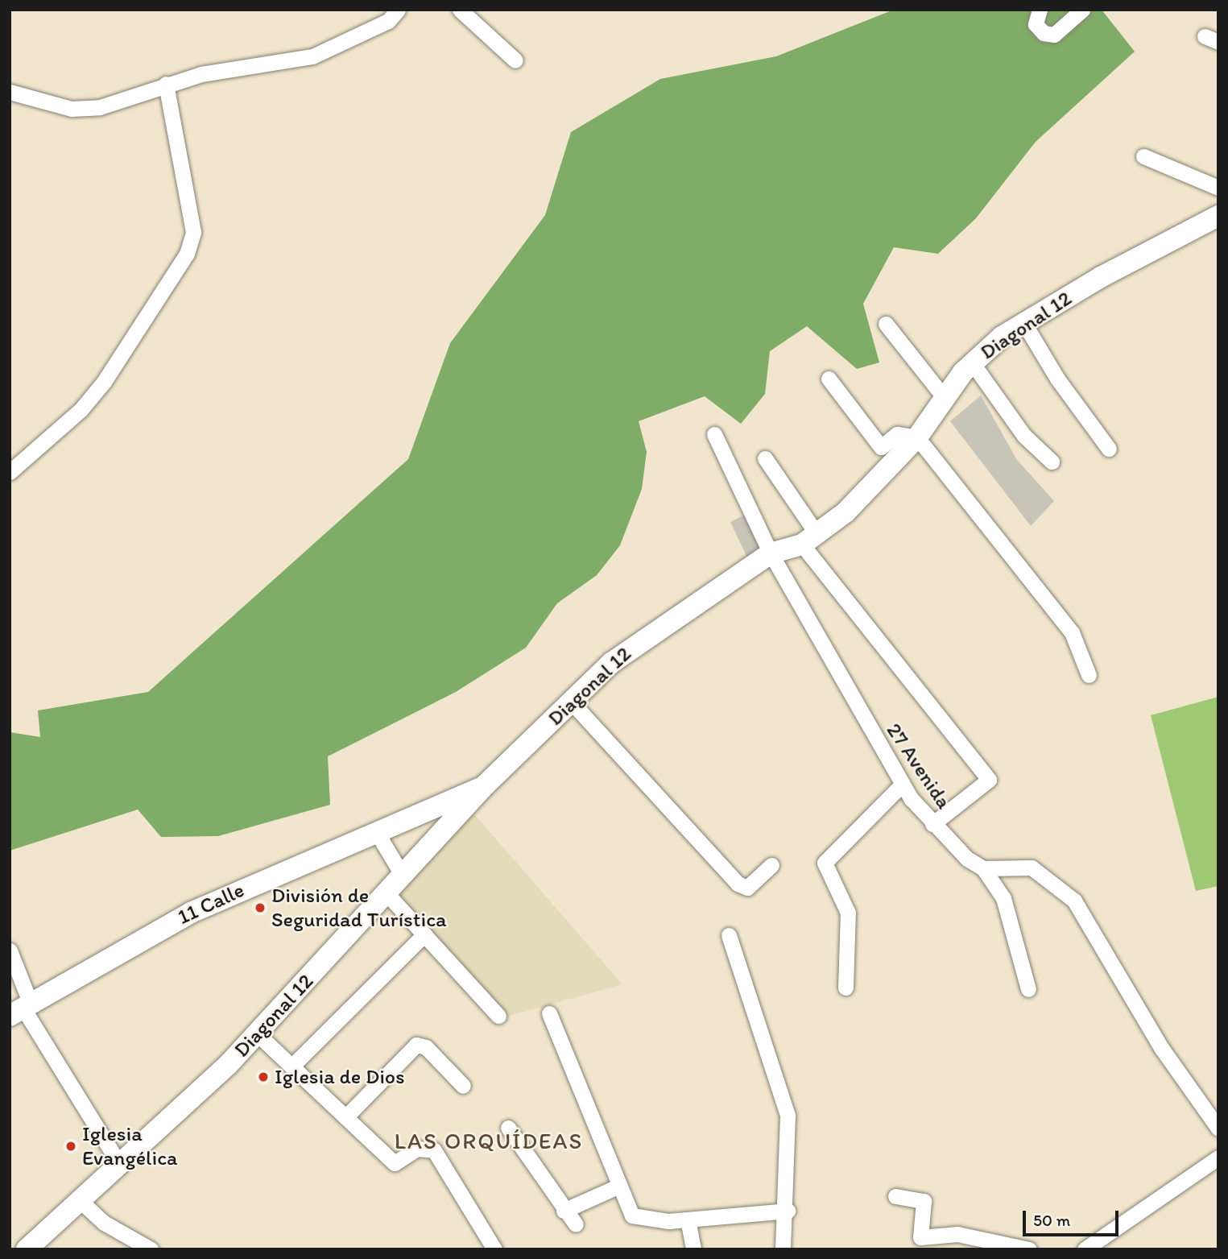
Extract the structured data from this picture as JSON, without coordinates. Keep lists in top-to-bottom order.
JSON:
{
  "streets": {
    "main road": ["Diagonal 12", "11 Calle"],
    "street": ["27 Avenida"]
  },
  "crossings": [
    ["Diagonal 12", "27 Avenida"],
    ["Diagonal 12", "11 Calle"]
  ],
  "districts": ["LAS ORQUÍDEAS"],
  "places": ["División de Seguridad Turística", "Iglesia de Dios", "Iglesia Evangélica"],
  "scale_bar": "50 m"
}
